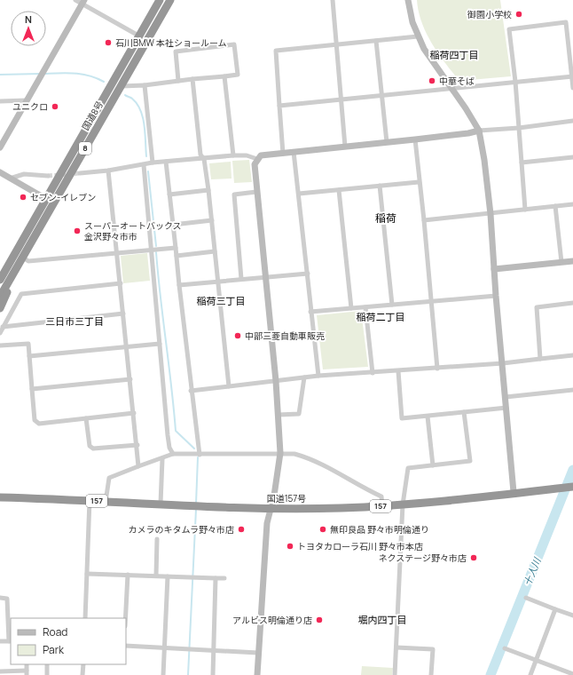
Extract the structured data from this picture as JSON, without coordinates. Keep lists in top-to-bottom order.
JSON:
{
  "streets": {
    "highway": [
      "国道8号",
      "8",
      "国道157号",
      "157"
    ]
  },
  "districts": [
    "稲荷四丁目",
    "稲荷",
    "稲荷三丁目",
    "稲荷二丁目",
    "三日市三丁目",
    "堀内四丁目"
  ],
  "water": ["十人川"],
  "places": [
    "御園小学校",
    "石川BMW 本社ショールーム",
    "中華そば",
    "ユニクロ",
    "セブン-イレブン",
    "スーパーオートバックス 金沢野々市市",
    "中部三菱自動車販売",
    "カメラのキタムラ野々市店",
    "無印良品 野々市明倫通り",
    "トヨタカローラ石川 野々市本店",
    "ネクステージ野々市店",
    "アルビス明倫通り店"
  ],
  "legend": ["Road", "Park"],
  "north": "top"
}
